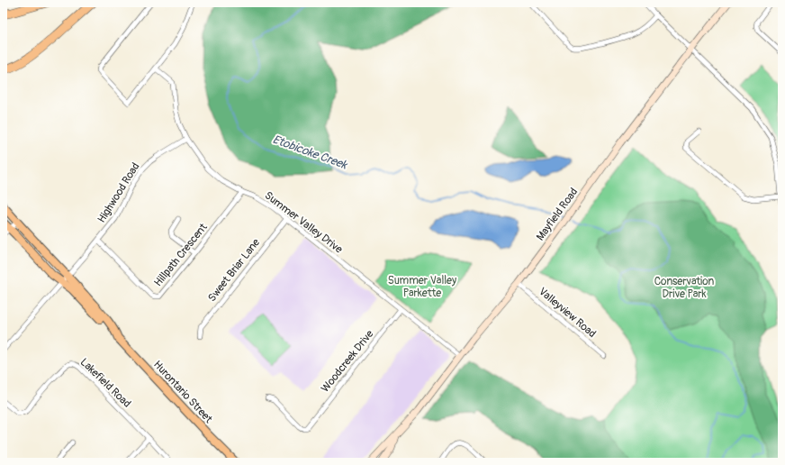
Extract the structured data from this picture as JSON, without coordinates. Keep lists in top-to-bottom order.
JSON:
{
  "streets": {
    "main road": ["Mayfield Road", "Hurontario Street"],
    "street": [
      "Highwood Road",
      "Summer Valley Drive",
      "Hillpath Crescent",
      "Sweet Briar Lane",
      "Valleyview Road",
      "Woodcreek Drive",
      "Lakefield Road"
    ]
  },
  "crossings": [
    ["Highwood Road", "Summer Valley Drive"],
    ["Highwood Road", "Hillpath Crescent"],
    ["Highwood Road", "Hurontario Street"],
    ["Mayfield Road", "Summer Valley Drive"],
    ["Mayfield Road", "Valleyview Road"],
    ["Summer Valley Drive", "Hillpath Crescent"],
    ["Summer Valley Drive", "Sweet Briar Lane"],
    ["Summer Valley Drive", "Woodcreek Drive"]
  ],
  "water": ["Etobicoke Creek"],
  "parks": ["Summer Valley Parkette", "Conservation Drive Park"]
}
